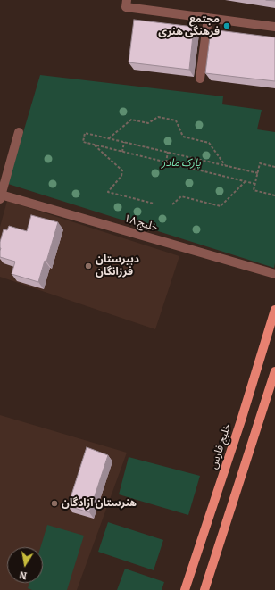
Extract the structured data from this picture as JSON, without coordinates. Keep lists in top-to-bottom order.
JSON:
{
  "streets": {
    "main road": ["خلیج فارس"],
    "street": ["خلیج ۱۸"]
  },
  "parks": ["پارک مادر"],
  "places": ["مجتمع فرهنگی هنری", "دبیرستان فرزانگان", "هنرستان آزادگان"],
  "north": "bottom"
}
